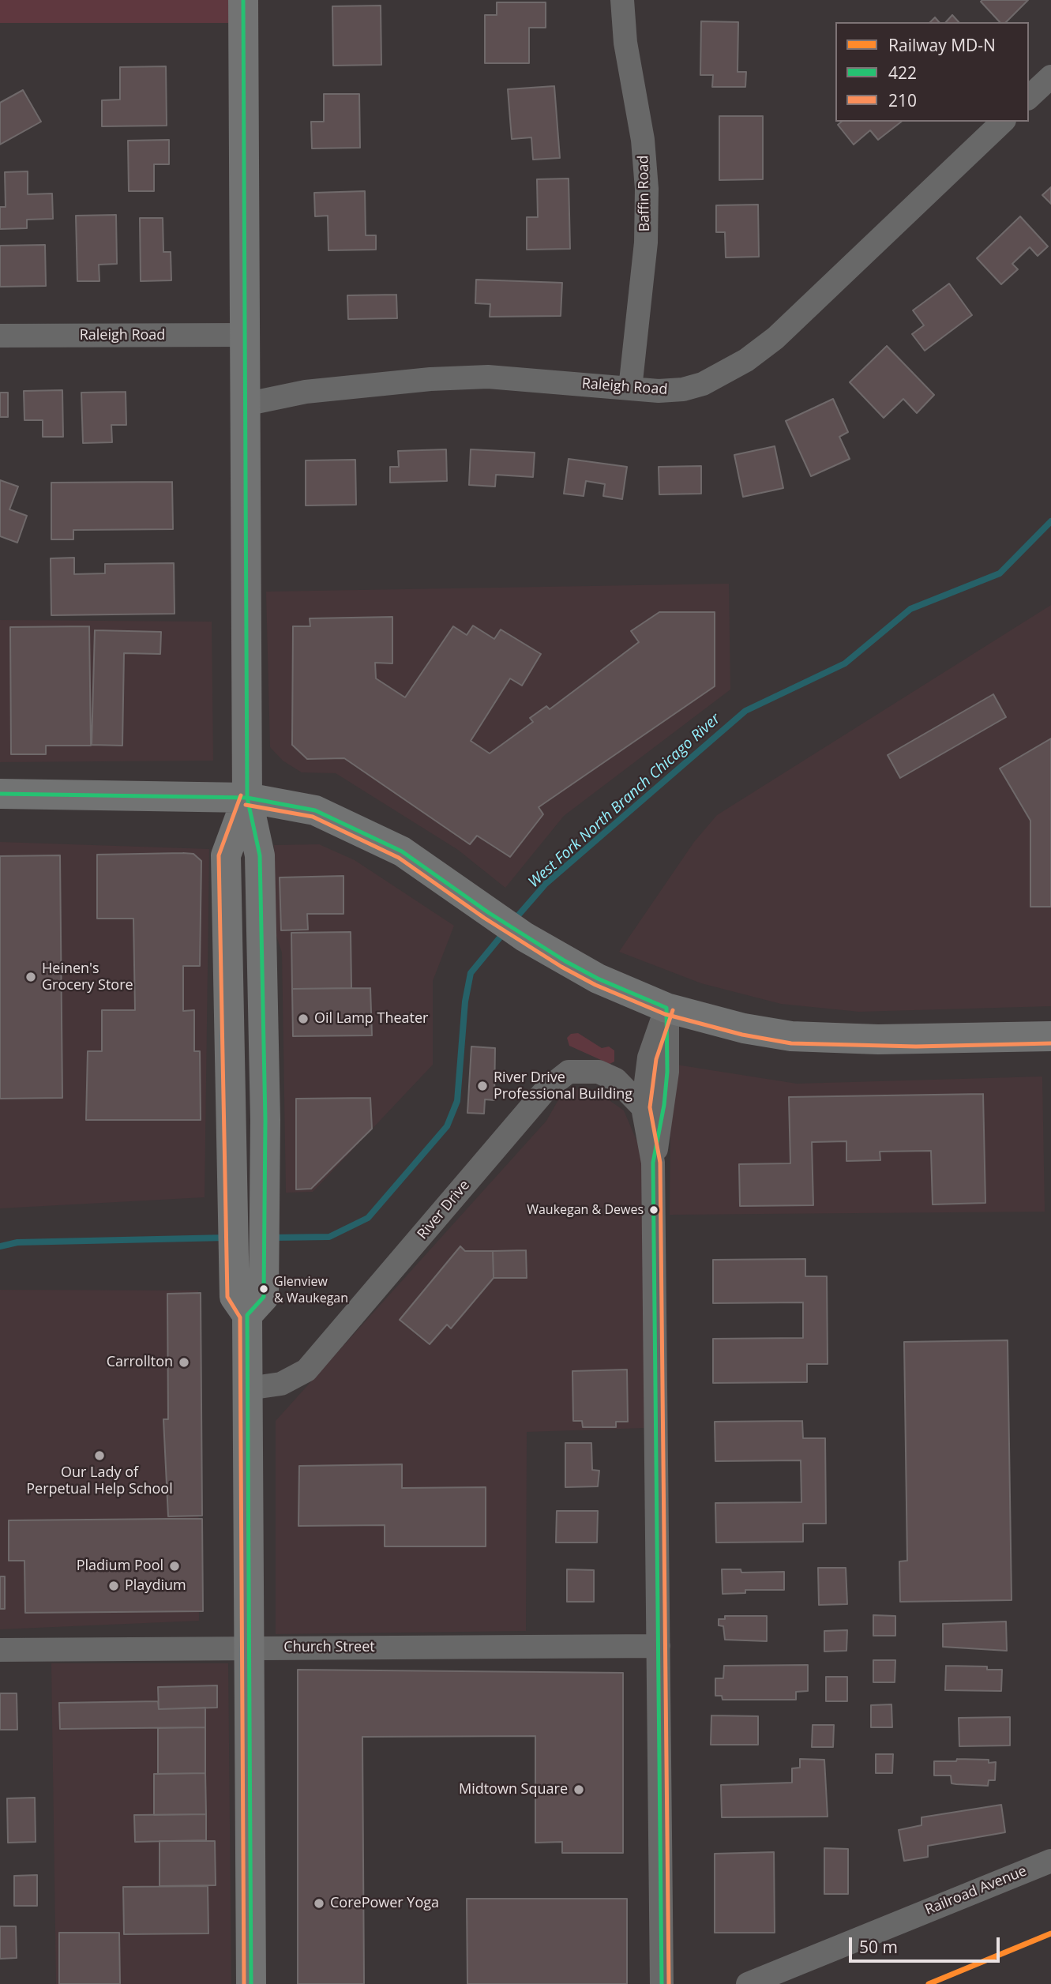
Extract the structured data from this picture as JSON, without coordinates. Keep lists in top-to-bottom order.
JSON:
{
  "streets": {
    "street": [
      "Baffin Road",
      "Raleigh Road",
      "River Drive",
      "Church Street",
      "Railroad Avenue"
    ]
  },
  "crossings": [
    ["Baffin Road", "Raleigh Road"]
  ],
  "water": ["West Fork North Branch Chicago River"],
  "places": [
    "Heinen's Grocery Store",
    "Oil Lamp Theater",
    "River Drive Professional Building",
    "Waukegan & Dewes",
    "Glenview & Waukegan",
    "Carrollton",
    "Our Lady of Perpetual Help School",
    "Pladium Pool",
    "Playdium",
    "Midtown Square",
    "CorePower Yoga"
  ],
  "lines": ["transit line 422", "transit line 210", "rail line MD-N"],
  "legend": ["Railway MD-N", "422", "210"],
  "scale_bar": "50 m"
}
